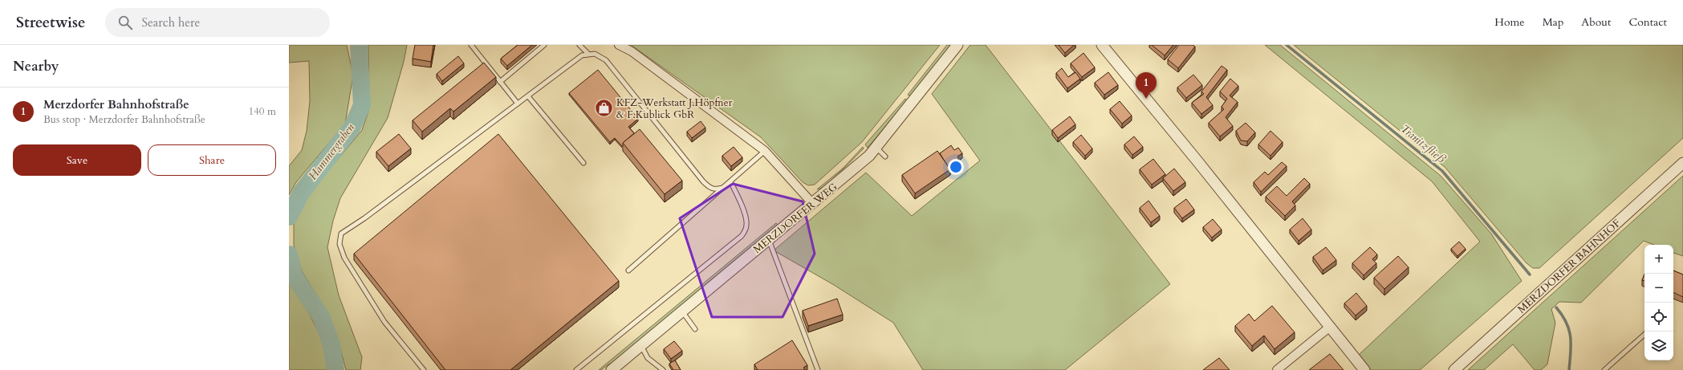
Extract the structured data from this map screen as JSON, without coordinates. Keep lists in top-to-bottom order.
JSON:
{
  "streets": {
    "street": ["MERZDORFER WEG", "MERZDORFER BAHNHOF"]
  },
  "water": ["Tranitzfließ", "Hammergraben"],
  "places": {
    "shop": ["KFZ-Werkstatt J.Höpfner & F.Kublick GbR"]
  },
  "page": {
    "header": "Streetwise",
    "search": "Search here",
    "nav": [
      "Home",
      "Map",
      "About",
      "Contact"
    ],
    "heading": "Nearby",
    "pins": "1",
    "list": [
      {
        "mark": "1",
        "name": "Merzdorfer Bahnhofstraße",
        "note": "Bus stop · Merzdorfer Bahnhofstraße",
        "value": "140 m"
      }
    ],
    "buttons": ["Save", "Share"],
    "map_buttons": ["+", "−"]
  }
}
